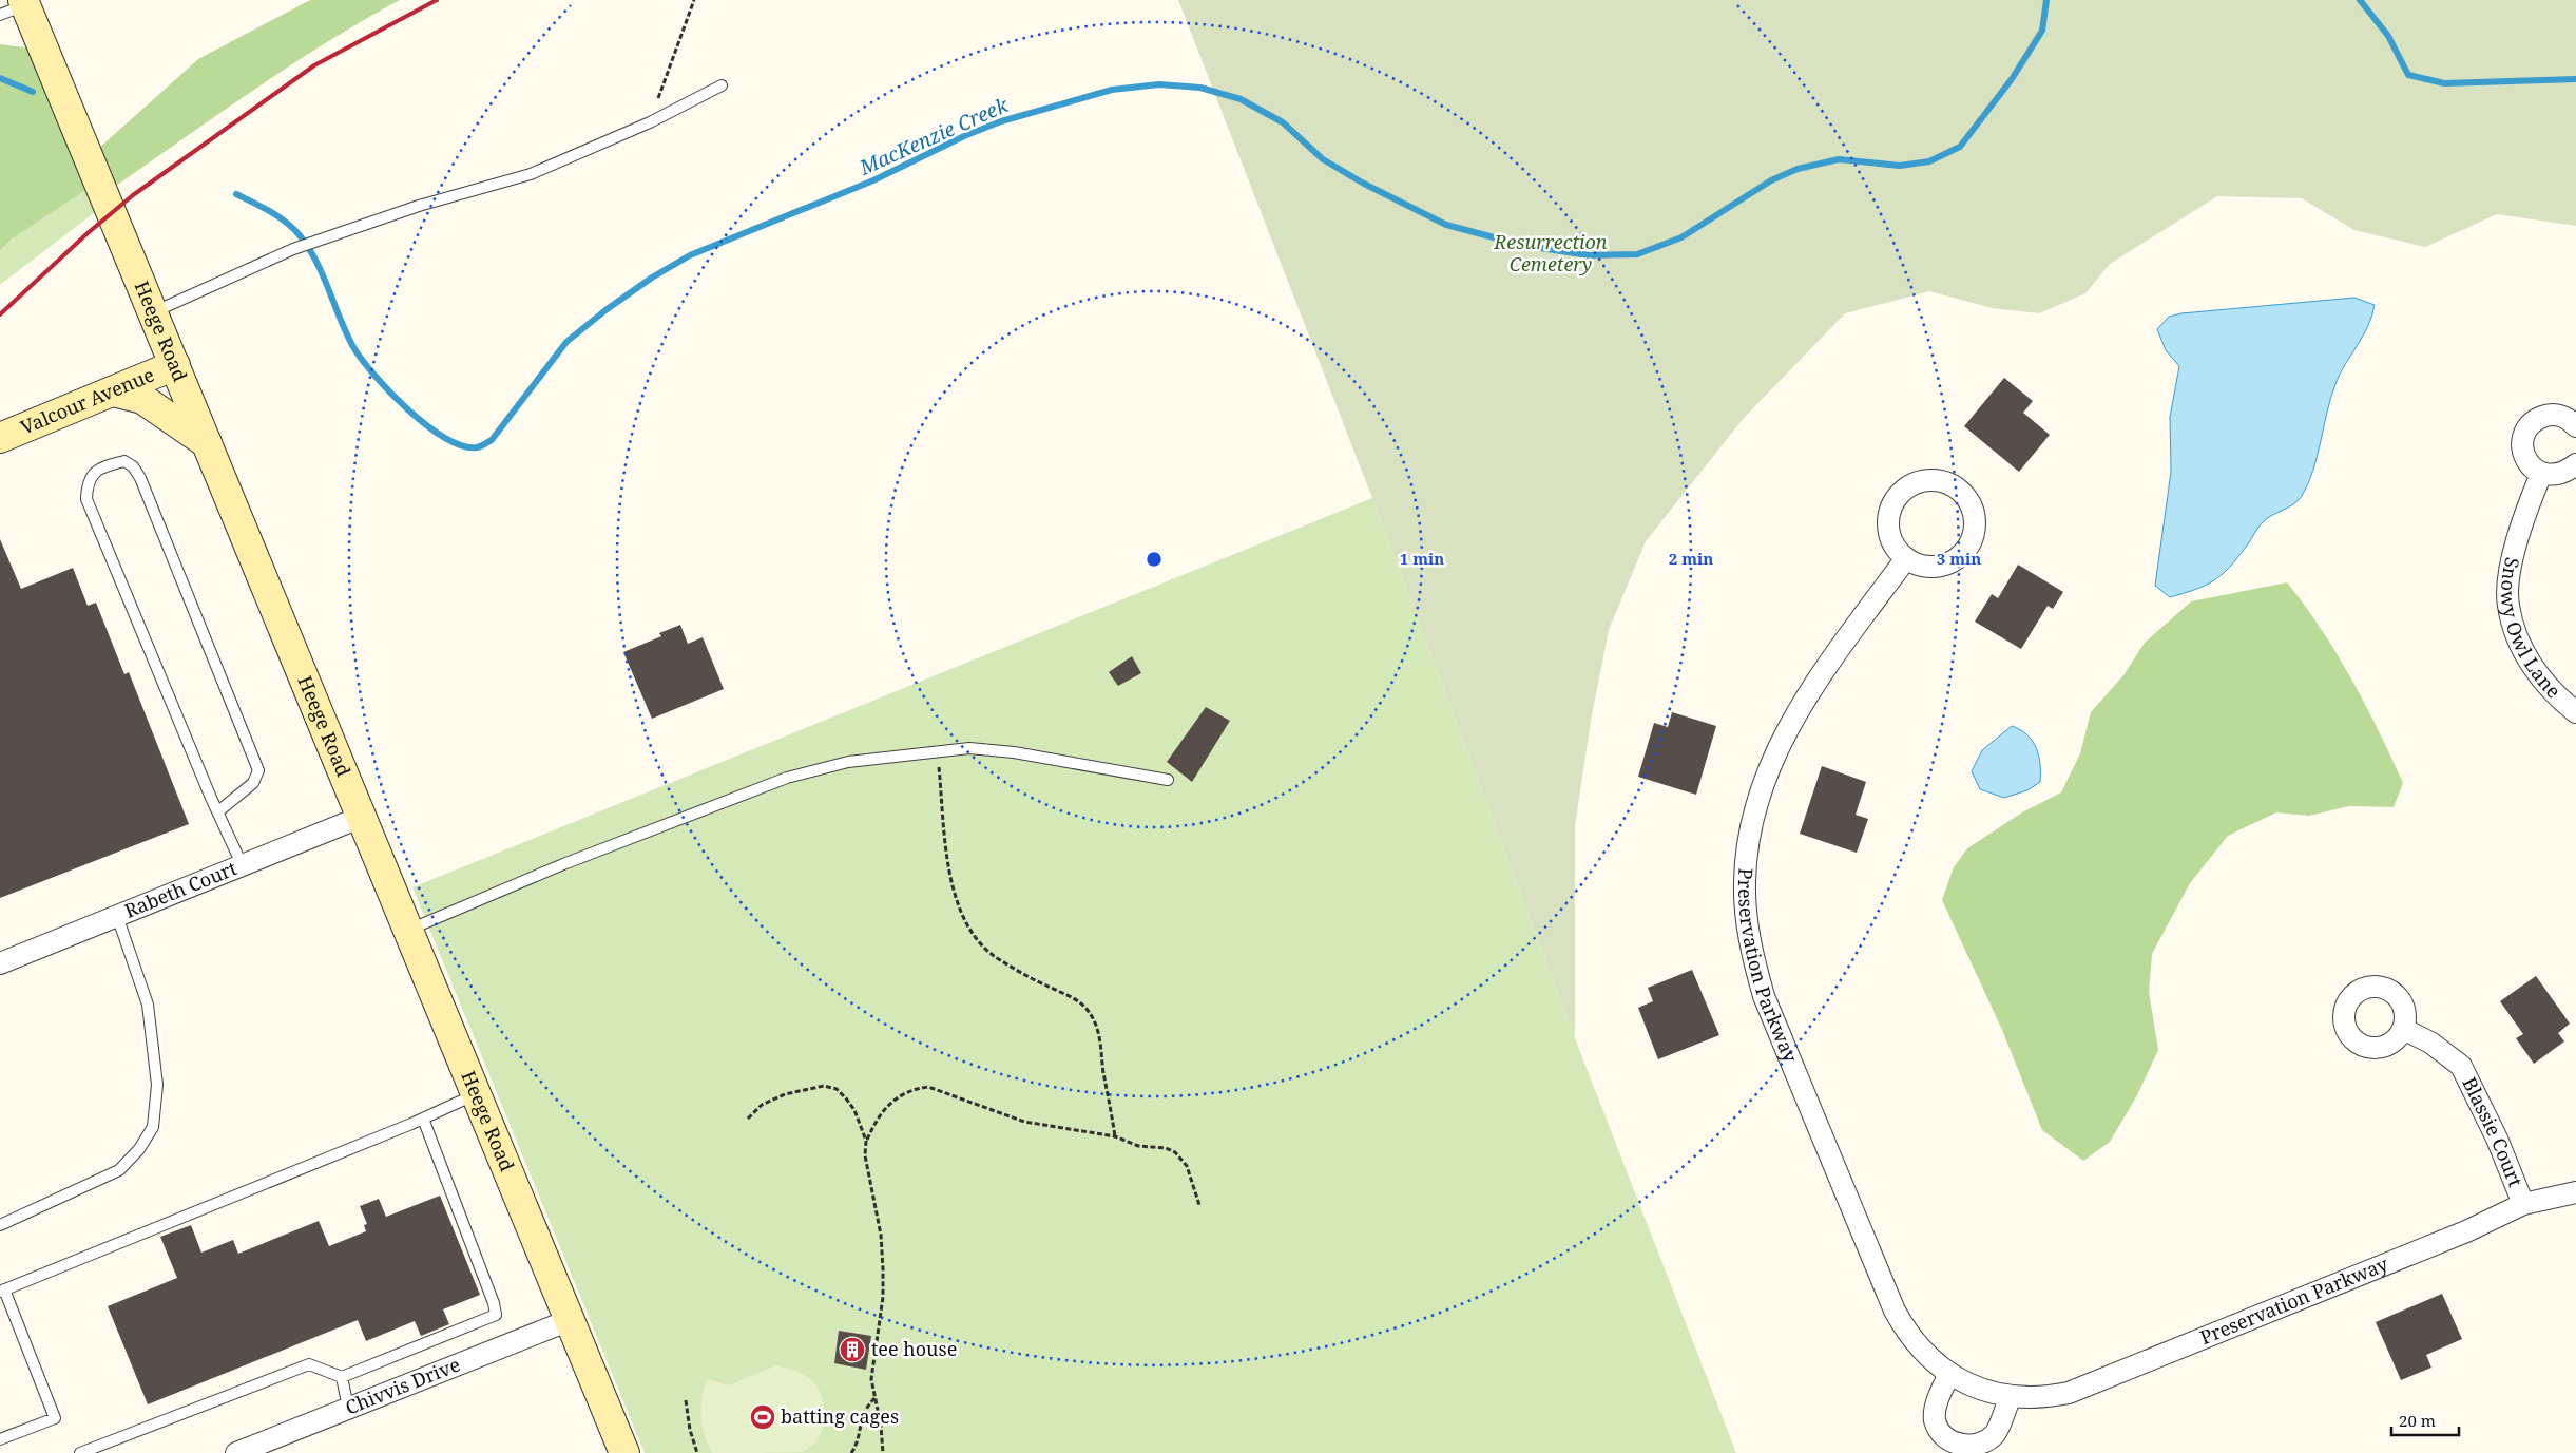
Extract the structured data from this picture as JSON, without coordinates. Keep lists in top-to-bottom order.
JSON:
{
  "streets": {
    "street": [
      "Heege Road",
      "Valcour Avenue",
      "Snowy Owl Lane",
      "Rabeth Court",
      "Preservation Parkway",
      "Blassie Court",
      "Chivvis Drive"
    ]
  },
  "crossings": [
    ["Heege Road", "Valcour Avenue"],
    ["Heege Road", "Rabeth Court"],
    ["Heege Road", "Chivvis Drive"],
    ["Preservation Parkway", "Blassie Court"]
  ],
  "water": ["MacKenzie Creek"],
  "parks": ["Resurrection Cemetery"],
  "places": {
    "building": ["tee house"],
    "sports": ["batting cages"]
  },
  "scale_bar": "20 m",
  "rings": ["1 min", "2 min", "3 min"]
}
